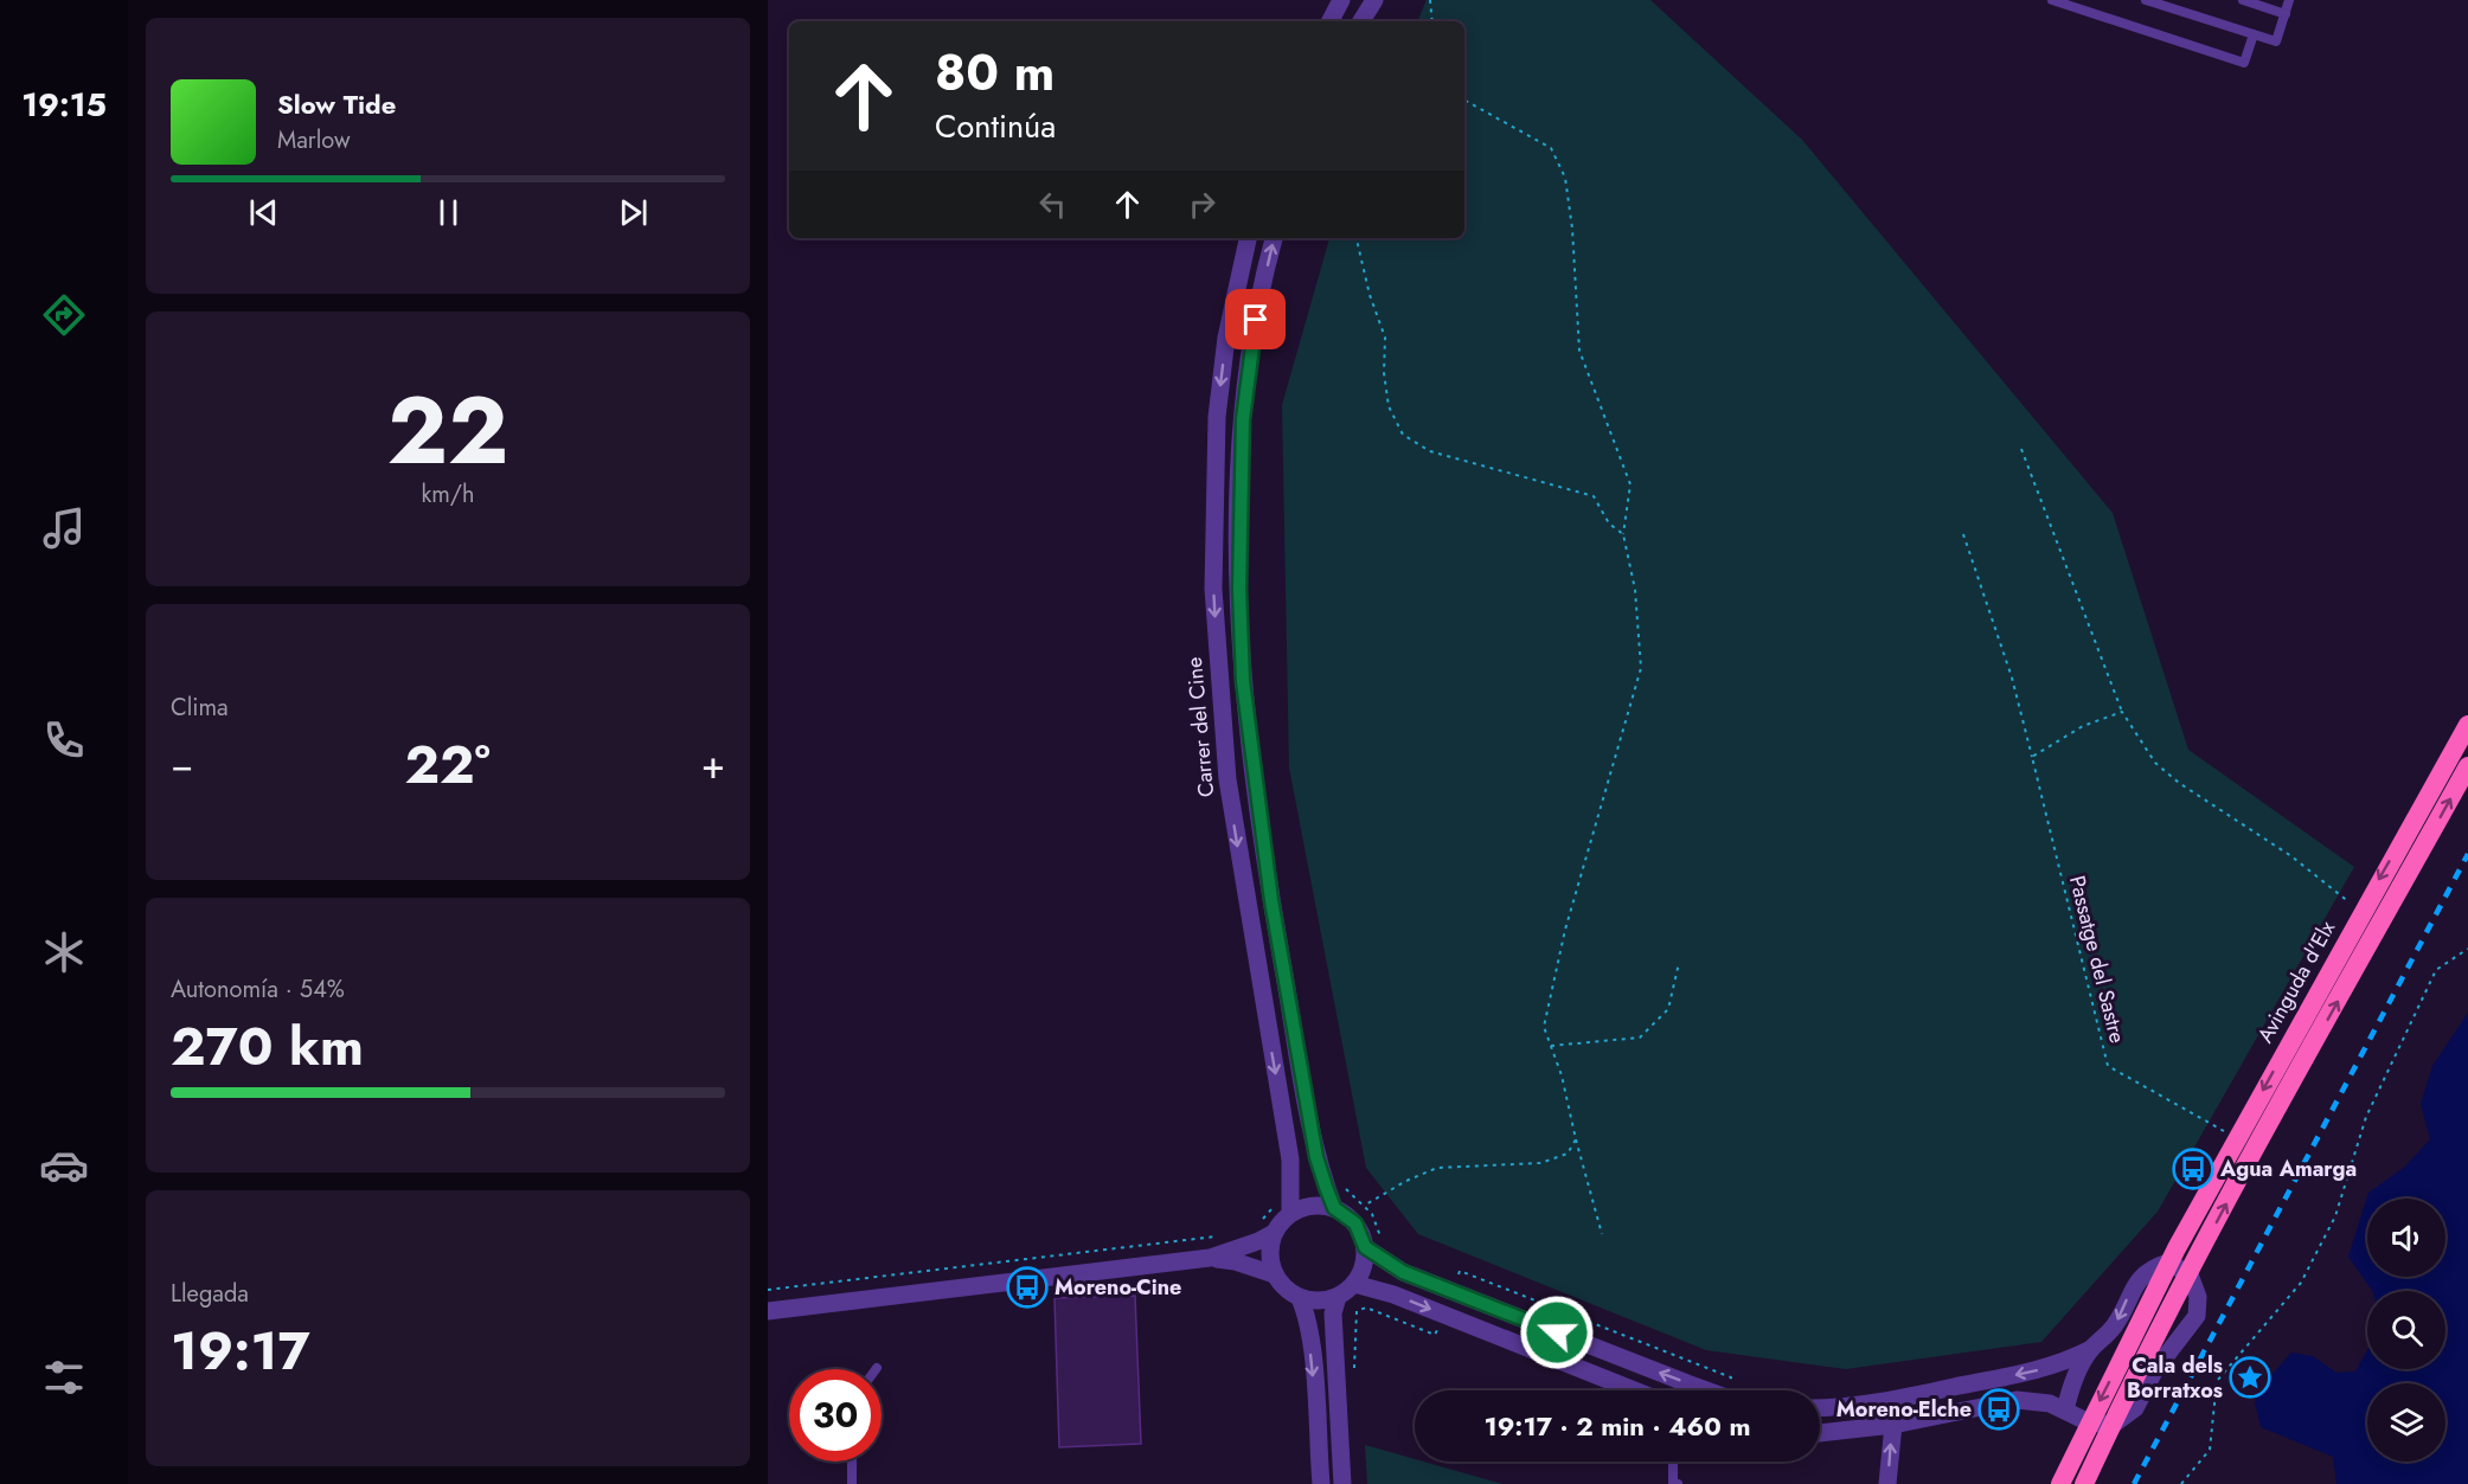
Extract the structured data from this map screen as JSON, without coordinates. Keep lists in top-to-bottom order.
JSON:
{
  "streets": {
    "highway": ["Avinguda d'Elx"],
    "street": ["Carrer del Cine"],
    "path": ["Passatge del Sastre"]
  },
  "crossings": [
    ["Passatge del Sastre", "Avinguda d'Elx"]
  ],
  "places": {
    "bus stop": ["Agua Amarga", "Moreno-Cine", "Moreno-Elche"],
    "place": ["Cala dels Borratxos"]
  },
  "page": {
    "tabs": "19:15",
    "turn": ["80 m", "Continúa"],
    "song": ["Slow Tide", "Marlow"],
    "tile": [
      ["22", "km/h"],
      "Clima",
      ["Autonomía · 54%", "270 km"],
      ["Llegada", "19:17"]
    ],
    "heat": ["−", "22°", "+"],
    "limit": "30",
    "trip": "19:17 · 2 min · 460 m"
  }
}
